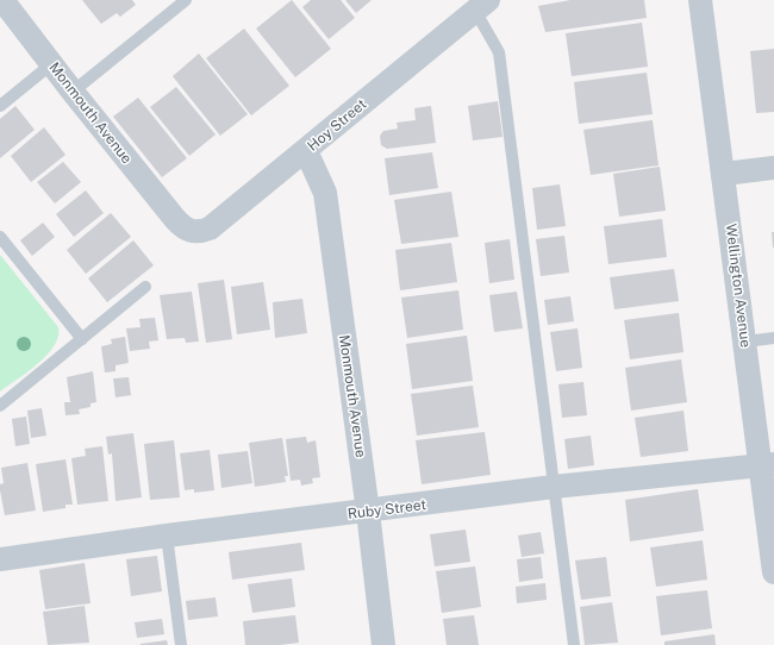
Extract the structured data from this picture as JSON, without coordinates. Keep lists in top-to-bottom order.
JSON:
{
  "streets": {
    "street": [
      "Monmouth Avenue",
      "Hoy Street",
      "Wellington Avenue",
      "Ruby Street"
    ]
  },
  "crossings": [
    ["Monmouth Avenue", "Hoy Street"],
    ["Monmouth Avenue", "Ruby Street"],
    ["Wellington Avenue", "Ruby Street"]
  ]
}
